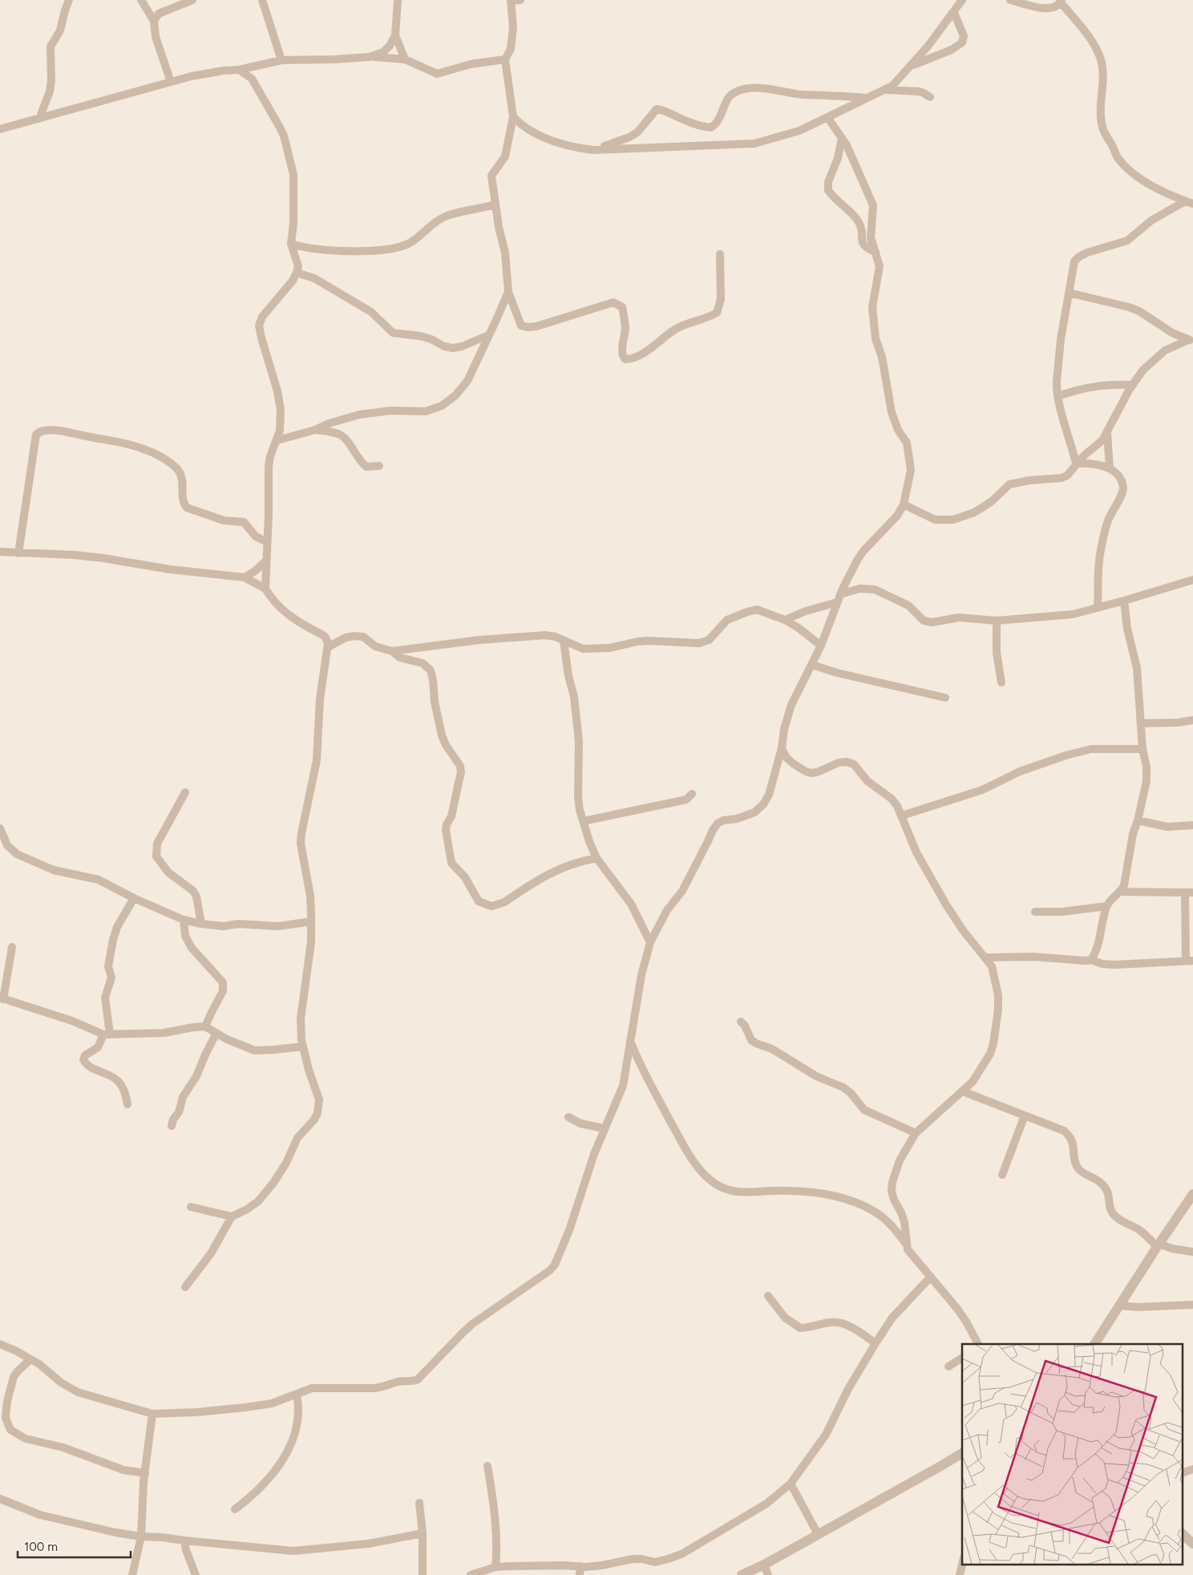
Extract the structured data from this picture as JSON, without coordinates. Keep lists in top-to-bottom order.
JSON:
{
  "scale_bar": "100 m"
}
